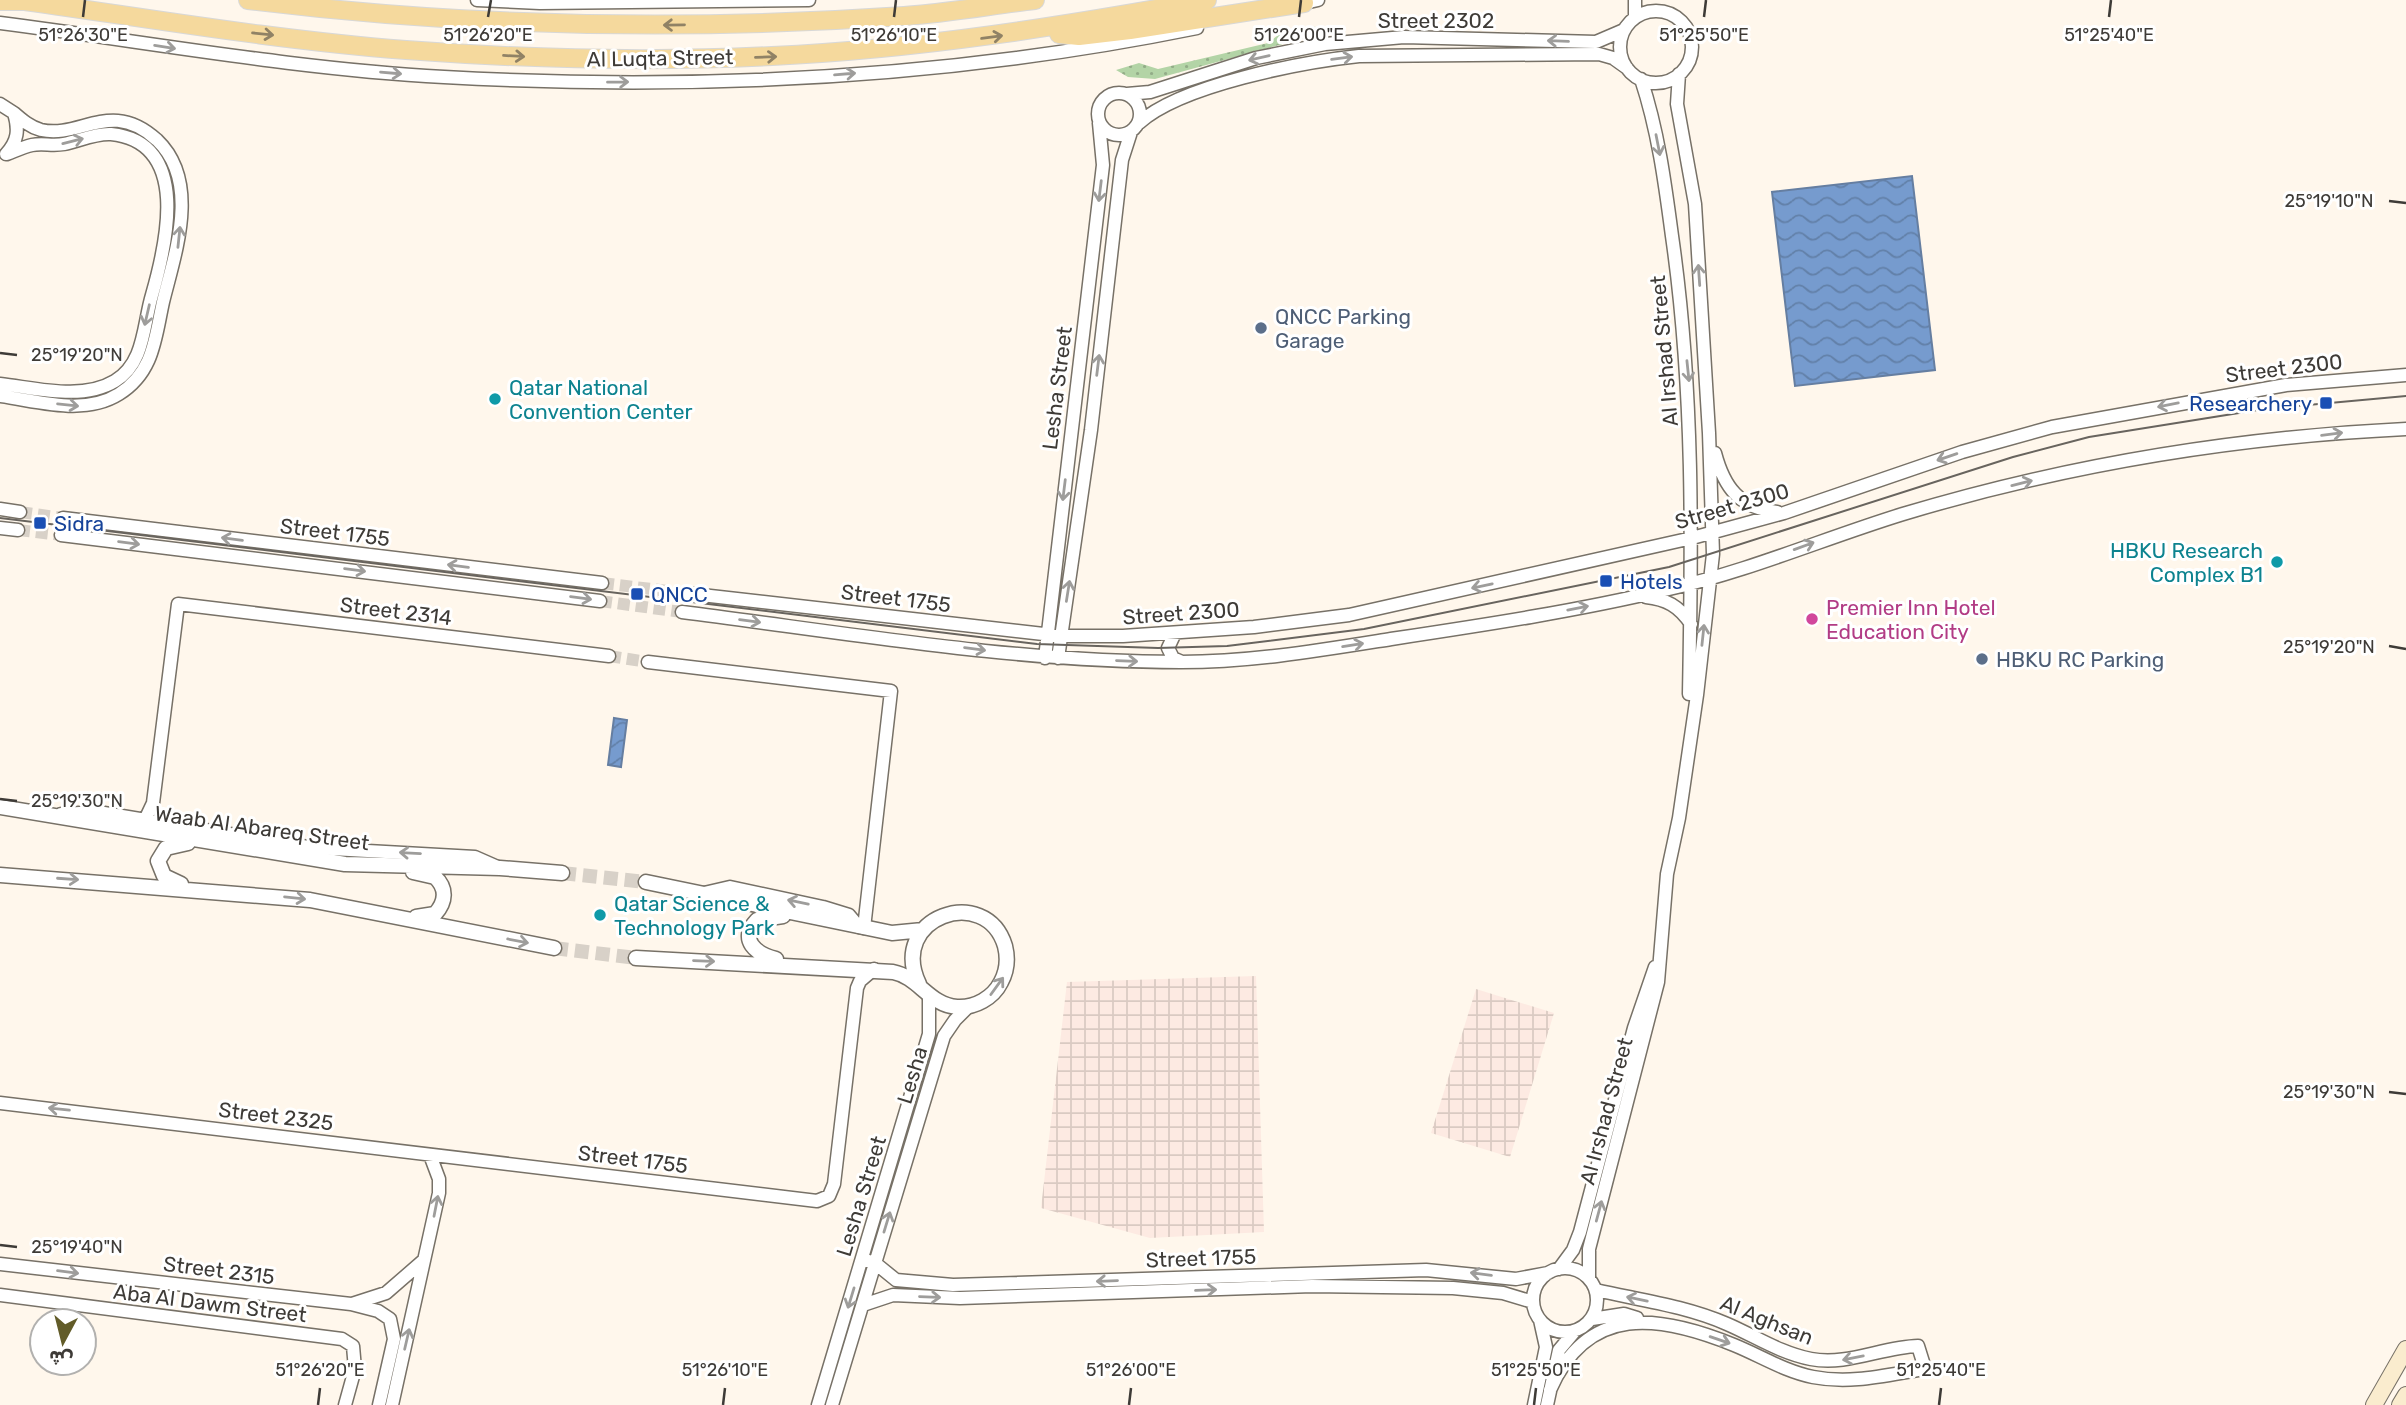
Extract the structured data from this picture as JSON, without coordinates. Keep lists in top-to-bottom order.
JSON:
{
  "streets": {
    "main road": ["Al Luqta Street"],
    "street": [
      "Street 2302",
      "Al Irshad Street",
      "Street 2300",
      "Lesha Street",
      "Street 1755",
      "Street 2314",
      "Waab Al Abareq Street",
      "Lesha",
      "Street 2325",
      "Street 2315",
      "Aba Al Dawm Street",
      "Al Aghsan"
    ]
  },
  "crossings": [
    ["Street 2302", "Al Irshad Street"],
    ["Street 2302", "Lesha Street"],
    ["Al Irshad Street", "Street 2300"],
    ["Al Irshad Street", "Street 1755"],
    ["Al Irshad Street", "Al Aghsan"],
    ["Street 2300", "Lesha Street"],
    ["Street 2300", "Street 1755"],
    ["Lesha Street", "Street 1755"],
    ["Lesha Street", "Lesha"],
    ["Street 1755", "Lesha"],
    ["Street 1755", "Street 2325"],
    ["Street 1755", "Al Aghsan"]
  ],
  "one_way": ["Lesha", "Street 2325", "Street 2315"],
  "places": {
    "other": [
      "QNCC Parking Garage",
      "Qatar National Convention Center",
      "HBKU Research Complex B1",
      "Premier Inn Hotel Education City",
      "HBKU RC Parking",
      "Qatar Science & Technology Park"
    ],
    "transit": [
      "Researchery",
      "Sidra",
      "Hotels",
      "QNCC"
    ]
  },
  "north": "bottom",
  "coordinates": [
    "51°26'30\"E",
    "51°26'20\"E",
    "51°26'10\"E",
    "51°26'00\"E",
    "51°25'50\"E",
    "51°25'40\"E",
    "25°19'10\"N",
    "25°19'20\"N",
    "25°19'30\"N",
    "25°19'40\"N"
  ]
}
